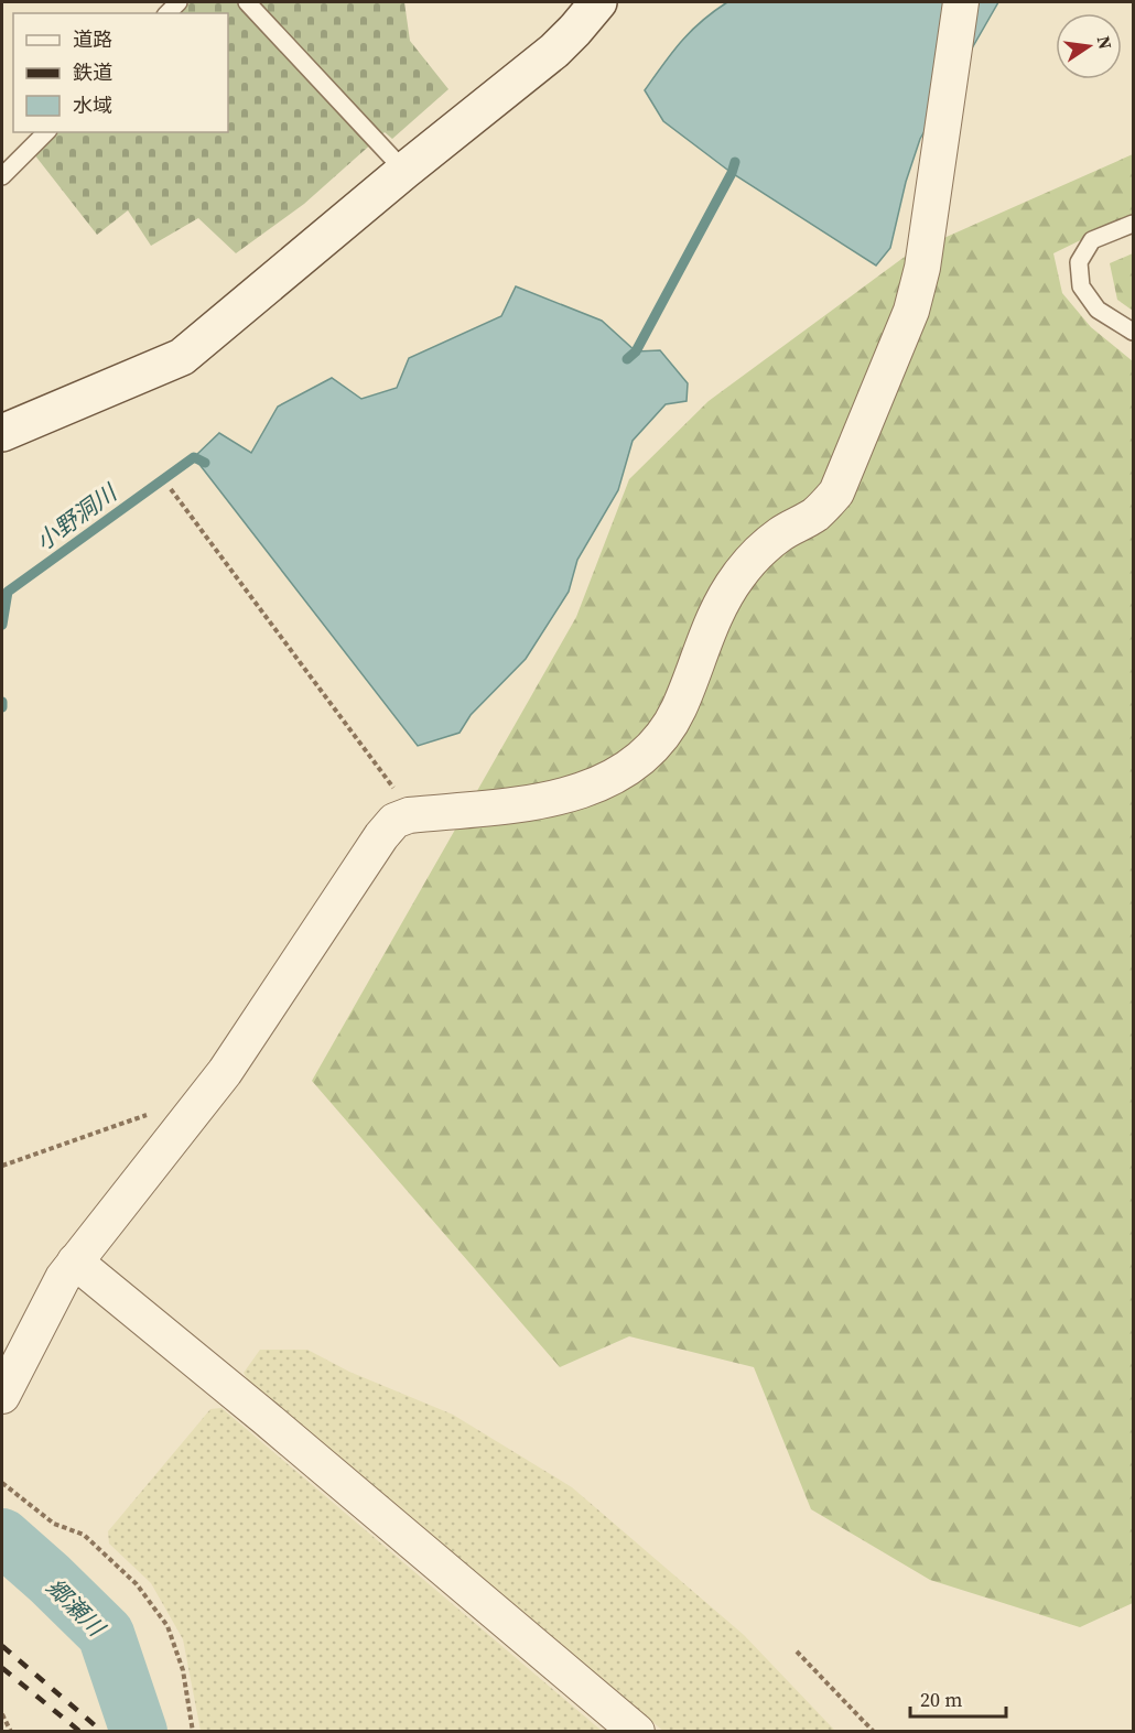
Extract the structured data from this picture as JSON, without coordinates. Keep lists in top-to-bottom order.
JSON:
{
  "water": ["小野洞川", "郷瀬川"],
  "legend": ["道路", "鉄道", "水域"],
  "scale_bar": "20 m",
  "north": "right"
}
